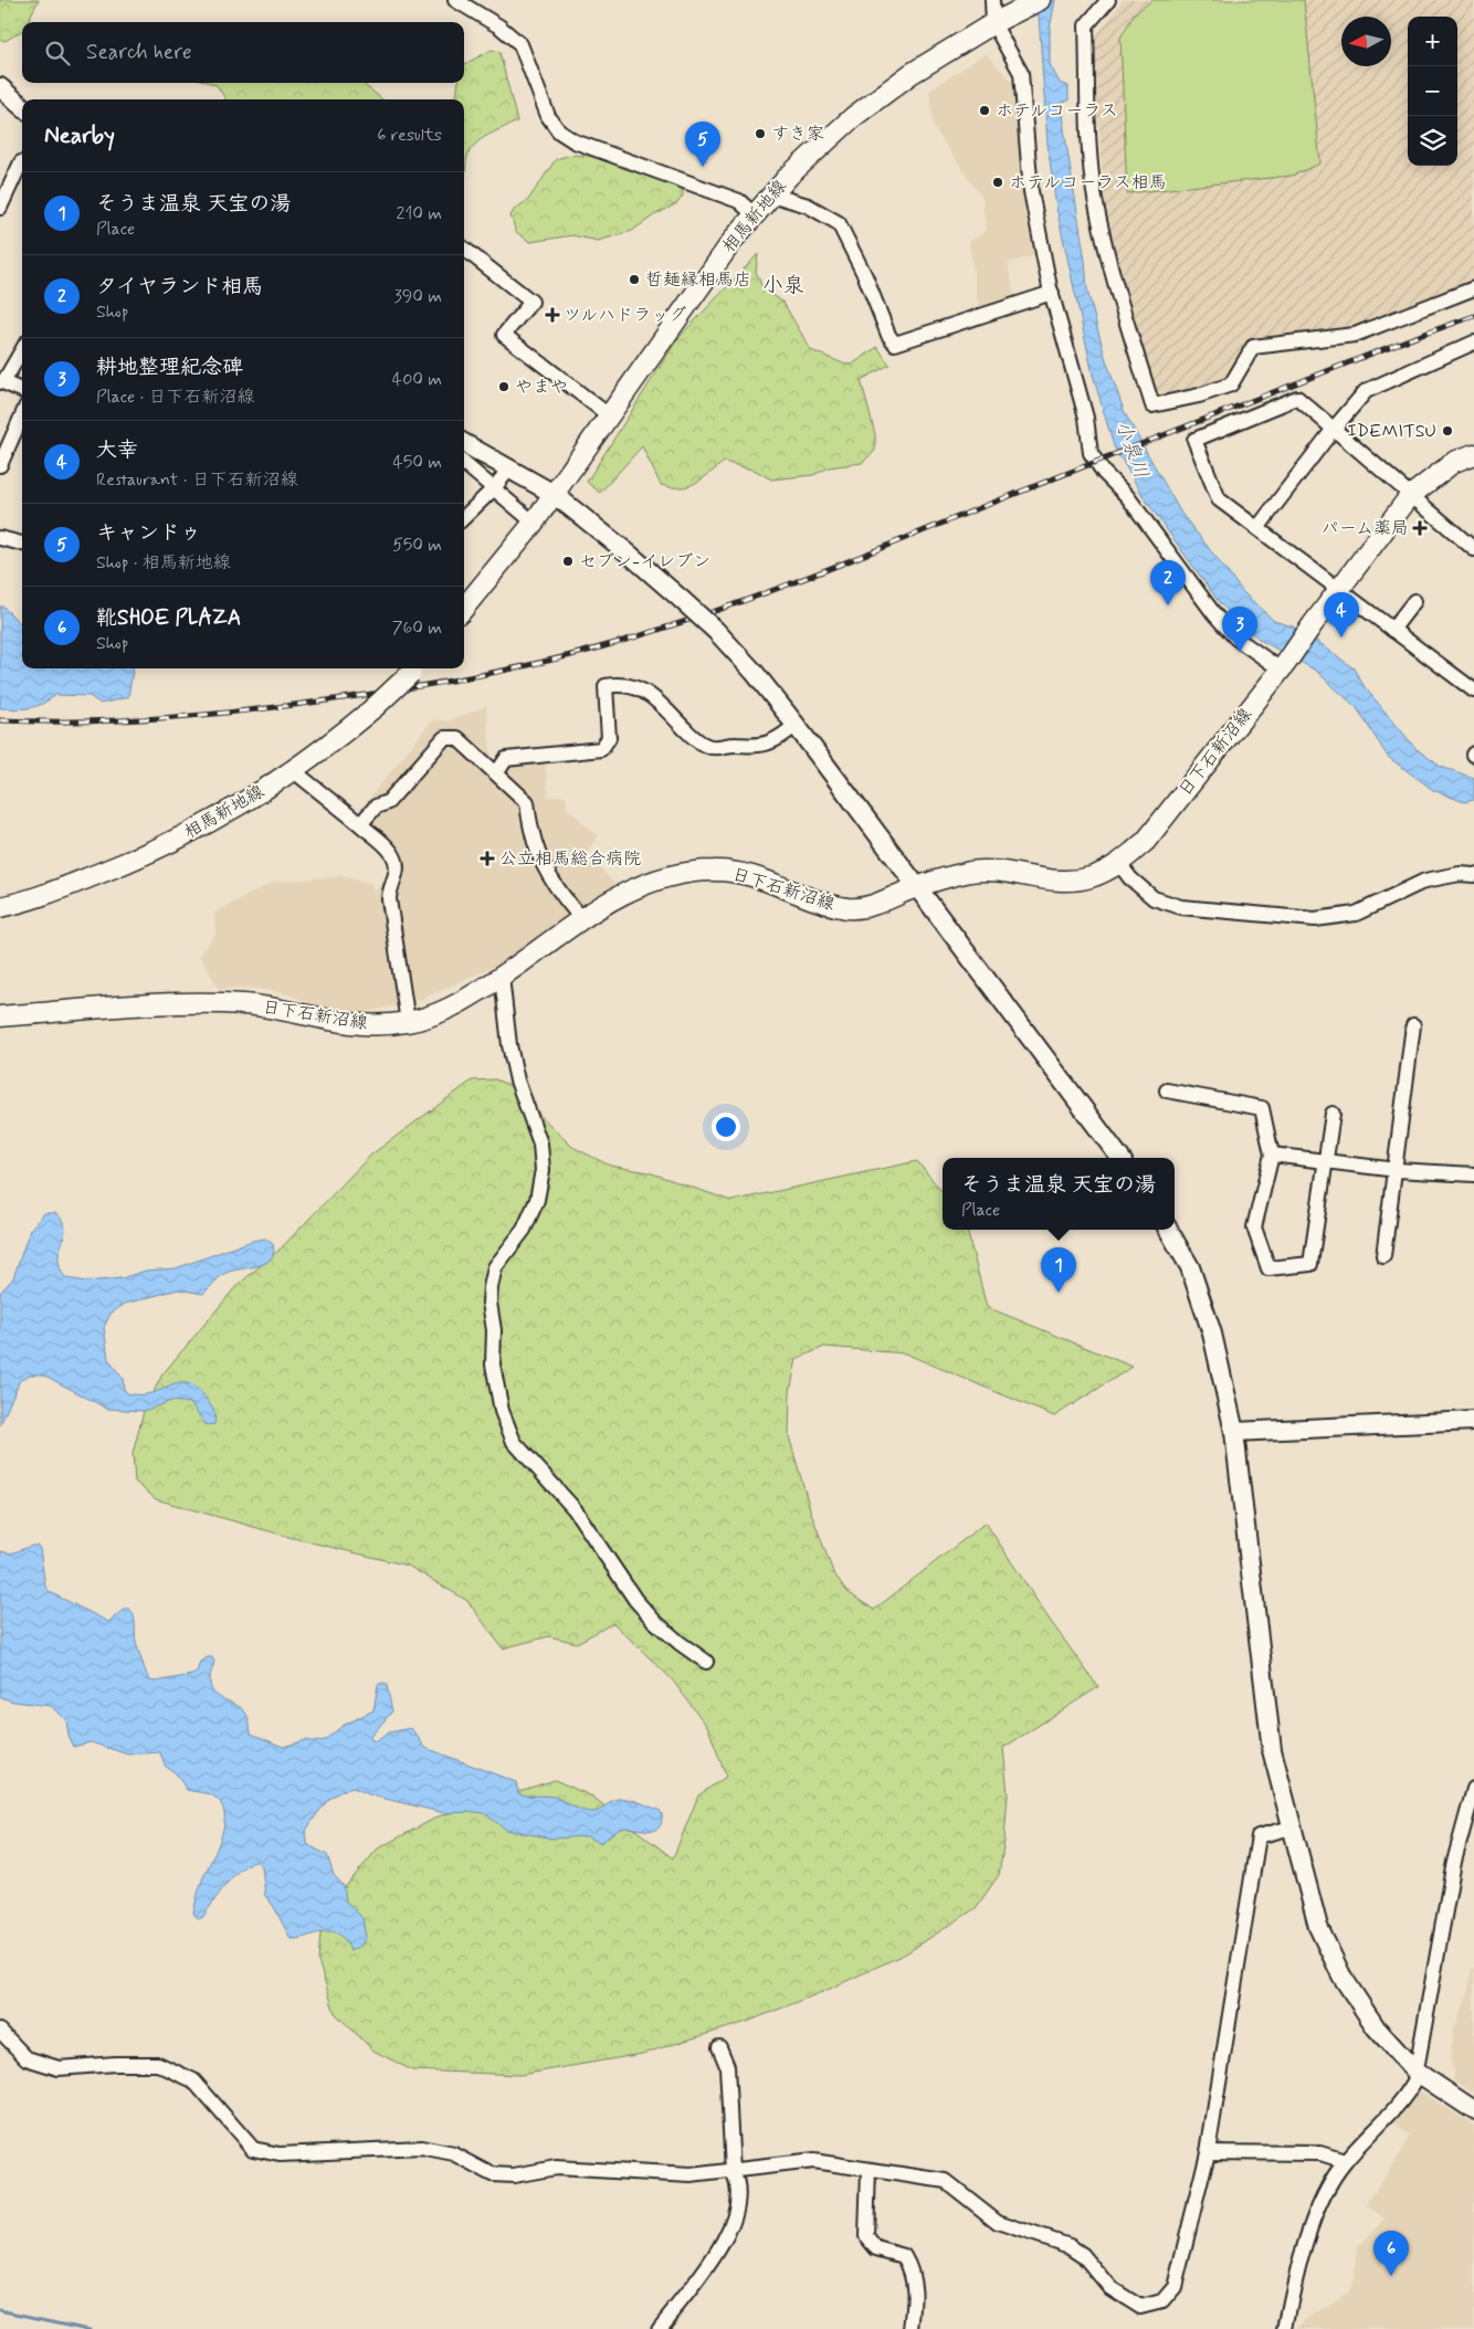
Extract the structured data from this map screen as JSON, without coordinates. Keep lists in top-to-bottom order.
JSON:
{
  "streets": {
    "main road": ["相馬新地線", "日下石新沼線"]
  },
  "districts": ["小泉"],
  "water": ["小泉川"],
  "places": {
    "other": [
      "ホテルコーラス",
      "すき家",
      "ホテルコーラス相馬",
      "哲麺縁相馬店",
      "やまや",
      "IDEMITSU",
      "セブン-イレブン"
    ],
    "health": ["ツルハドラッグ", "パーム薬局", "公立相馬総合病院"]
  },
  "north": "left",
  "page": {
    "map_buttons": ["+", "−"],
    "search": "Search here",
    "heading": ["Nearby", "6 results"],
    "pins": [
      "5",
      "2",
      "4",
      "3",
      "1",
      "6"
    ],
    "list": [
      {
        "mark": "1",
        "name": "そうま温泉 天宝の湯",
        "note": "Place",
        "value": "210 m"
      },
      {
        "mark": "2",
        "name": "タイヤランド相馬",
        "note": "Shop",
        "value": "390 m"
      },
      {
        "mark": "3",
        "name": "耕地整理紀念碑",
        "note": "Place · 日下石新沼線",
        "value": "400 m"
      },
      {
        "mark": "4",
        "name": "大幸",
        "note": "Restaurant · 日下石新沼線",
        "value": "450 m"
      },
      {
        "mark": "5",
        "name": "キャンドゥ",
        "note": "Shop · 相馬新地線",
        "value": "550 m"
      },
      {
        "mark": "6",
        "name": "靴SHOE PLAZA",
        "note": "Shop",
        "value": "760 m"
      }
    ],
    "popup": ["そうま温泉 天宝の湯", "Place"]
  }
}
